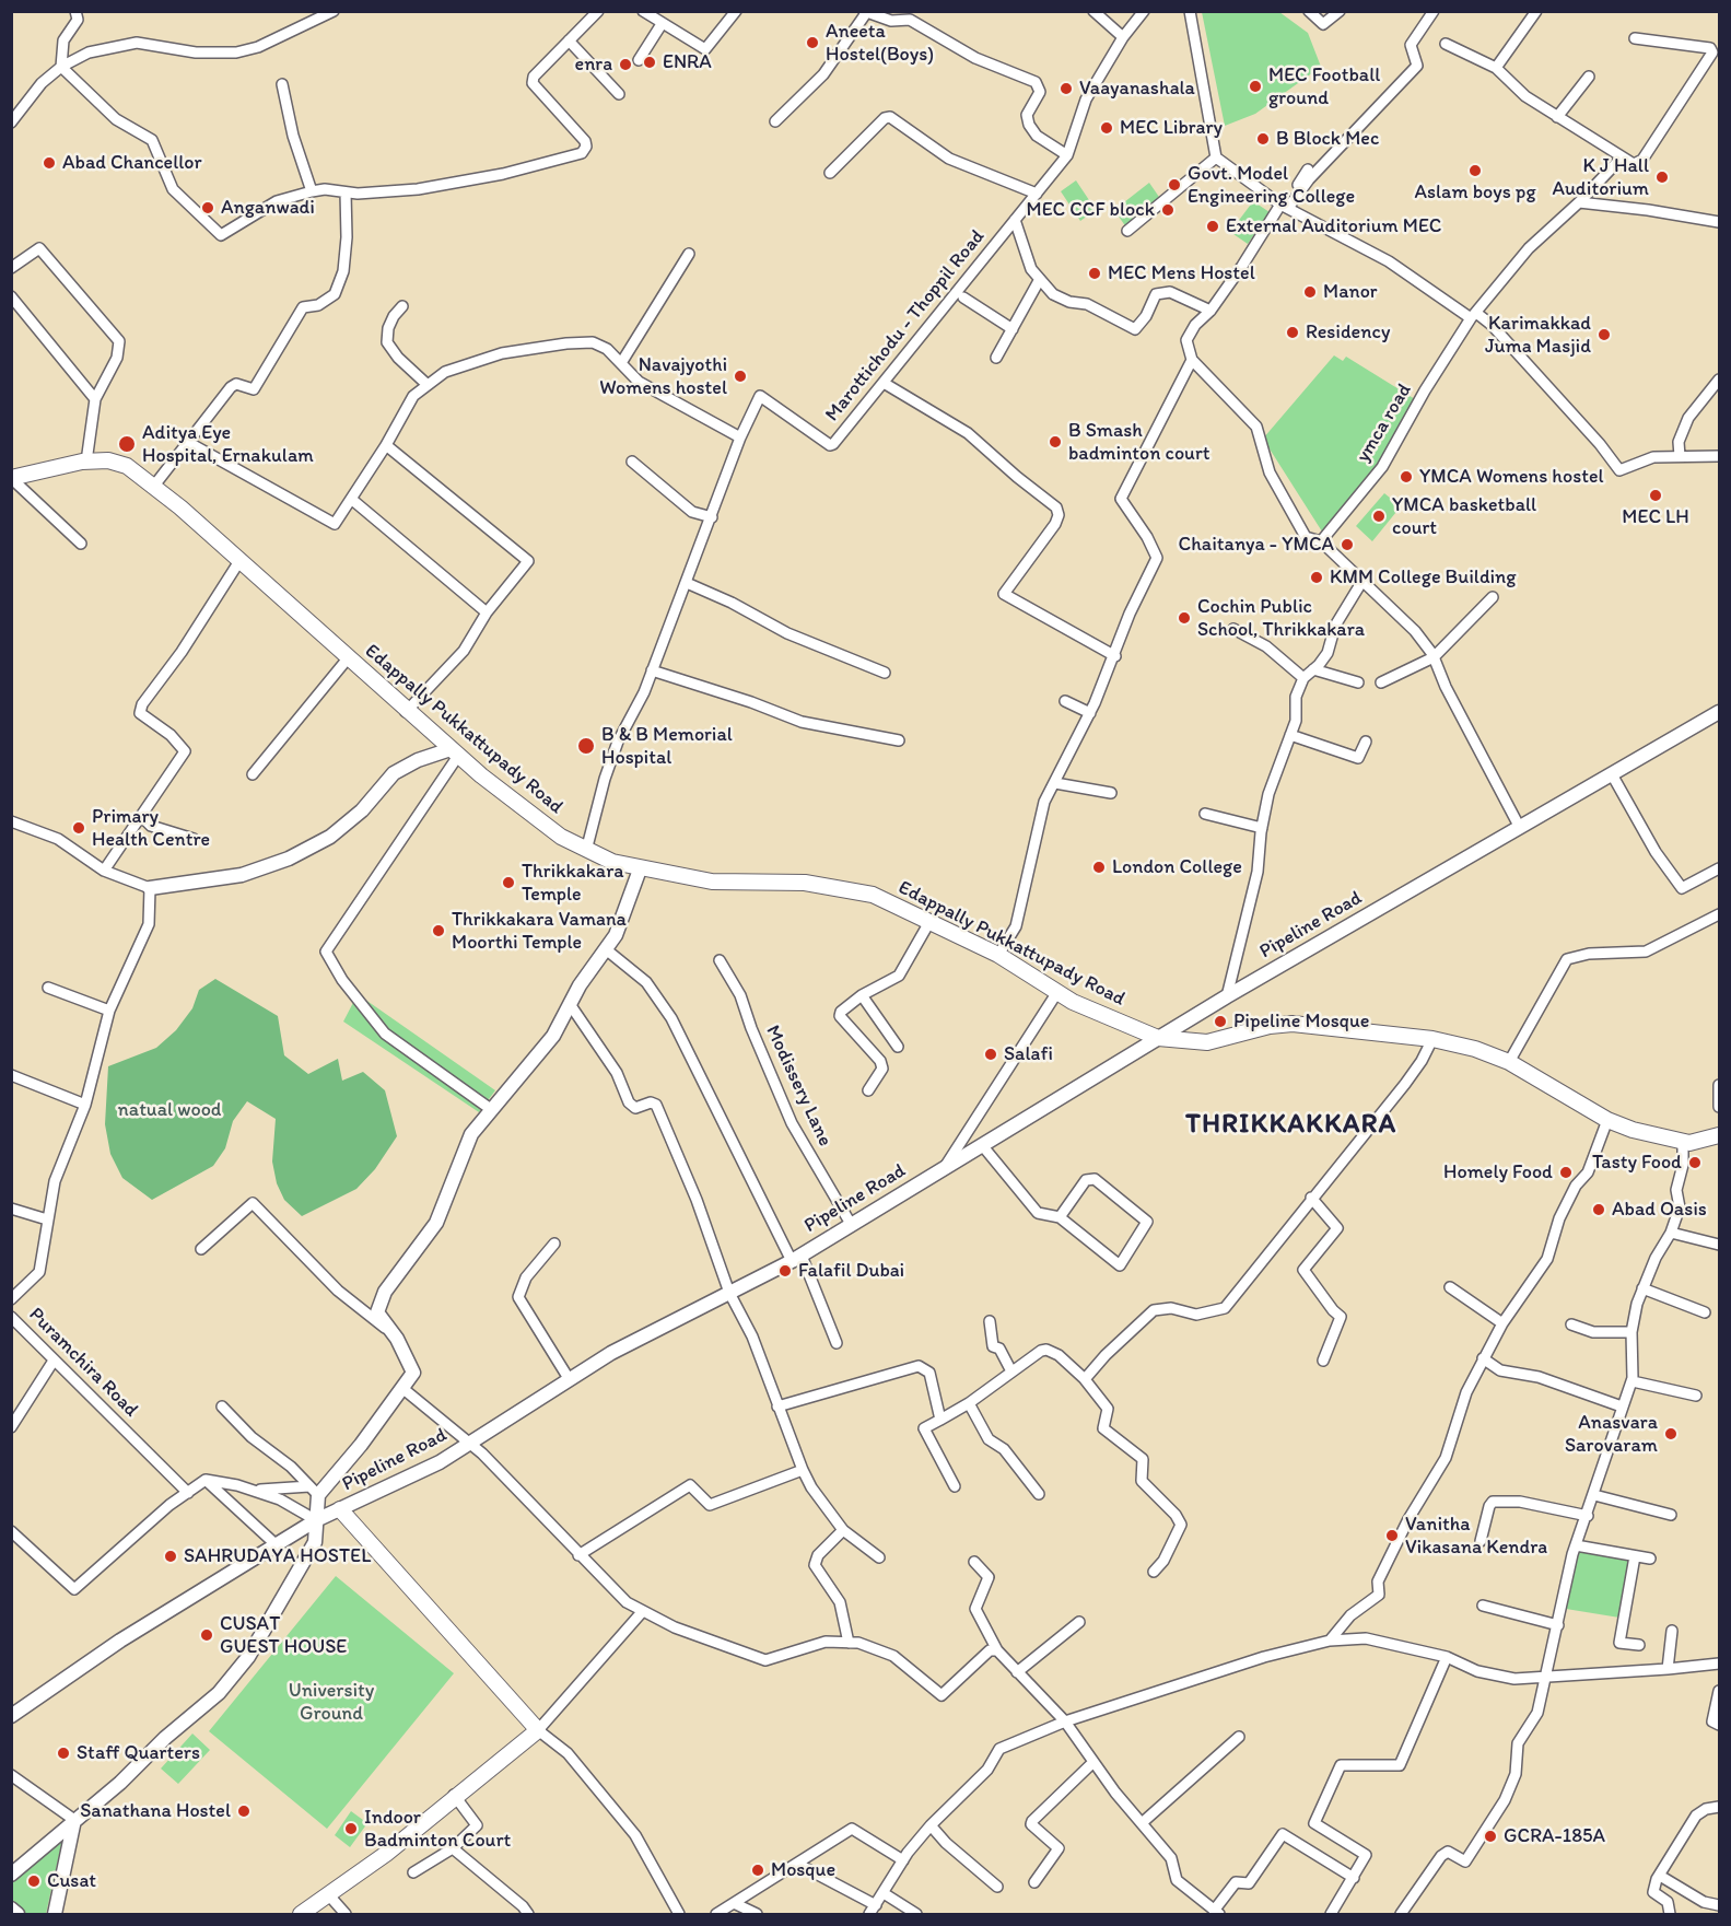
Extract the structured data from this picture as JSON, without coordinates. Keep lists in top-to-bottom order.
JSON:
{
  "streets": {
    "main road": ["Edappally Pukkattupady Road"],
    "street": [
      "Marottichodu - Thoppil Road",
      "ymca road",
      "Pipeline Road",
      "Modissery Lane",
      "Puramchira Road"
    ]
  },
  "crossings": [
    ["Marottichodu - Thoppil Road", "Edappally Pukkattupady Road"],
    ["Edappally Pukkattupady Road", "Pipeline Road"],
    ["Pipeline Road", "Modissery Lane"]
  ],
  "districts": ["THRIKKAKKARA"],
  "parks": ["natual wood", "University Ground"],
  "places": [
    "Aneeta Hostel(Boys)",
    "ENRA",
    "enra",
    "MEC Football ground",
    "Vaayanashala",
    "MEC Library",
    "B Block Mec",
    "Abad Chancellor",
    "Aslam boys pg",
    "K J Hall Auditorium",
    "Govt. Model Engineering College",
    "Anganwadi",
    "MEC CCF block",
    "External Auditorium MEC",
    "MEC Mens Hostel",
    "Manor",
    "Residency",
    "Karimakkad Juma Masjid",
    "Navajyothi Womens hostel",
    "B Smash badminton court",
    "Aditya Eye Hospital, Ernakulam",
    "YMCA Womens hostel",
    "MEC LH",
    "YMCA basketball court",
    "Chaitanya - YMCA",
    "KMM College Building",
    "Cochin Public School, Thrikkakara",
    "B & B Memorial Hospital",
    "Primary Health Centre",
    "London College",
    "Thrikkakara Temple",
    "Thrikkakara Vamana Moorthi Temple",
    "Pipeline Mosque",
    "Salafi",
    "Tasty Food",
    "Homely Food",
    "Abad Oasis",
    "Falafil Dubai",
    "Anasvara Sarovaram",
    "Vanitha Vikasana Kendra",
    "SAHRUDAYA HOSTEL",
    "CUSAT GUEST HOUSE",
    "Staff Quarters",
    "Sanathana Hostel",
    "Indoor Badminton Court",
    "GCRA-185A",
    "Mosque",
    "Cusat"
  ]
}
